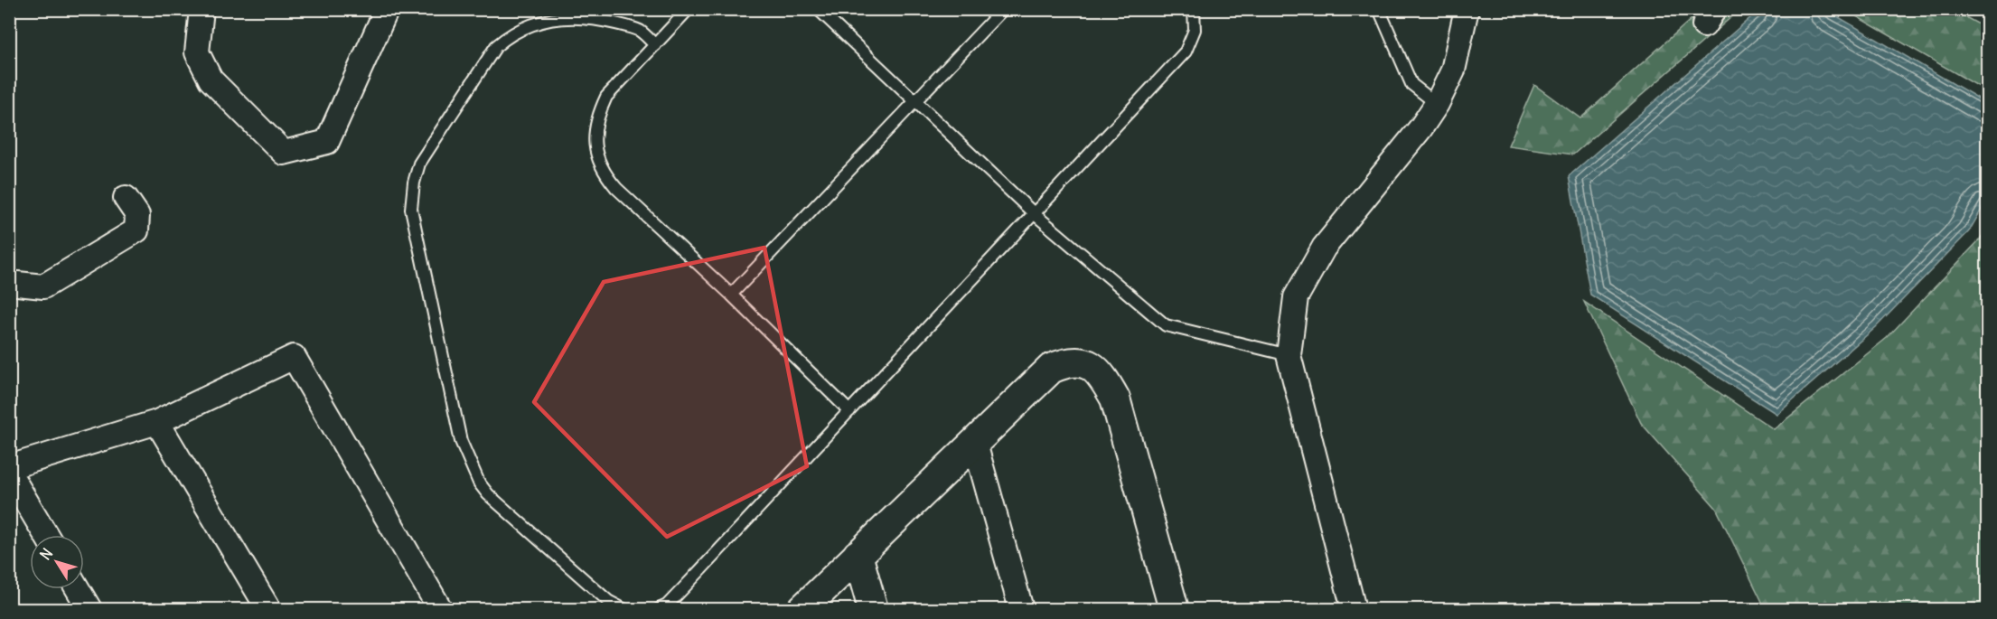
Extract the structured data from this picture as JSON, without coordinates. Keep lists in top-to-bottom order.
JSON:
{
  "north": "top left"
}
